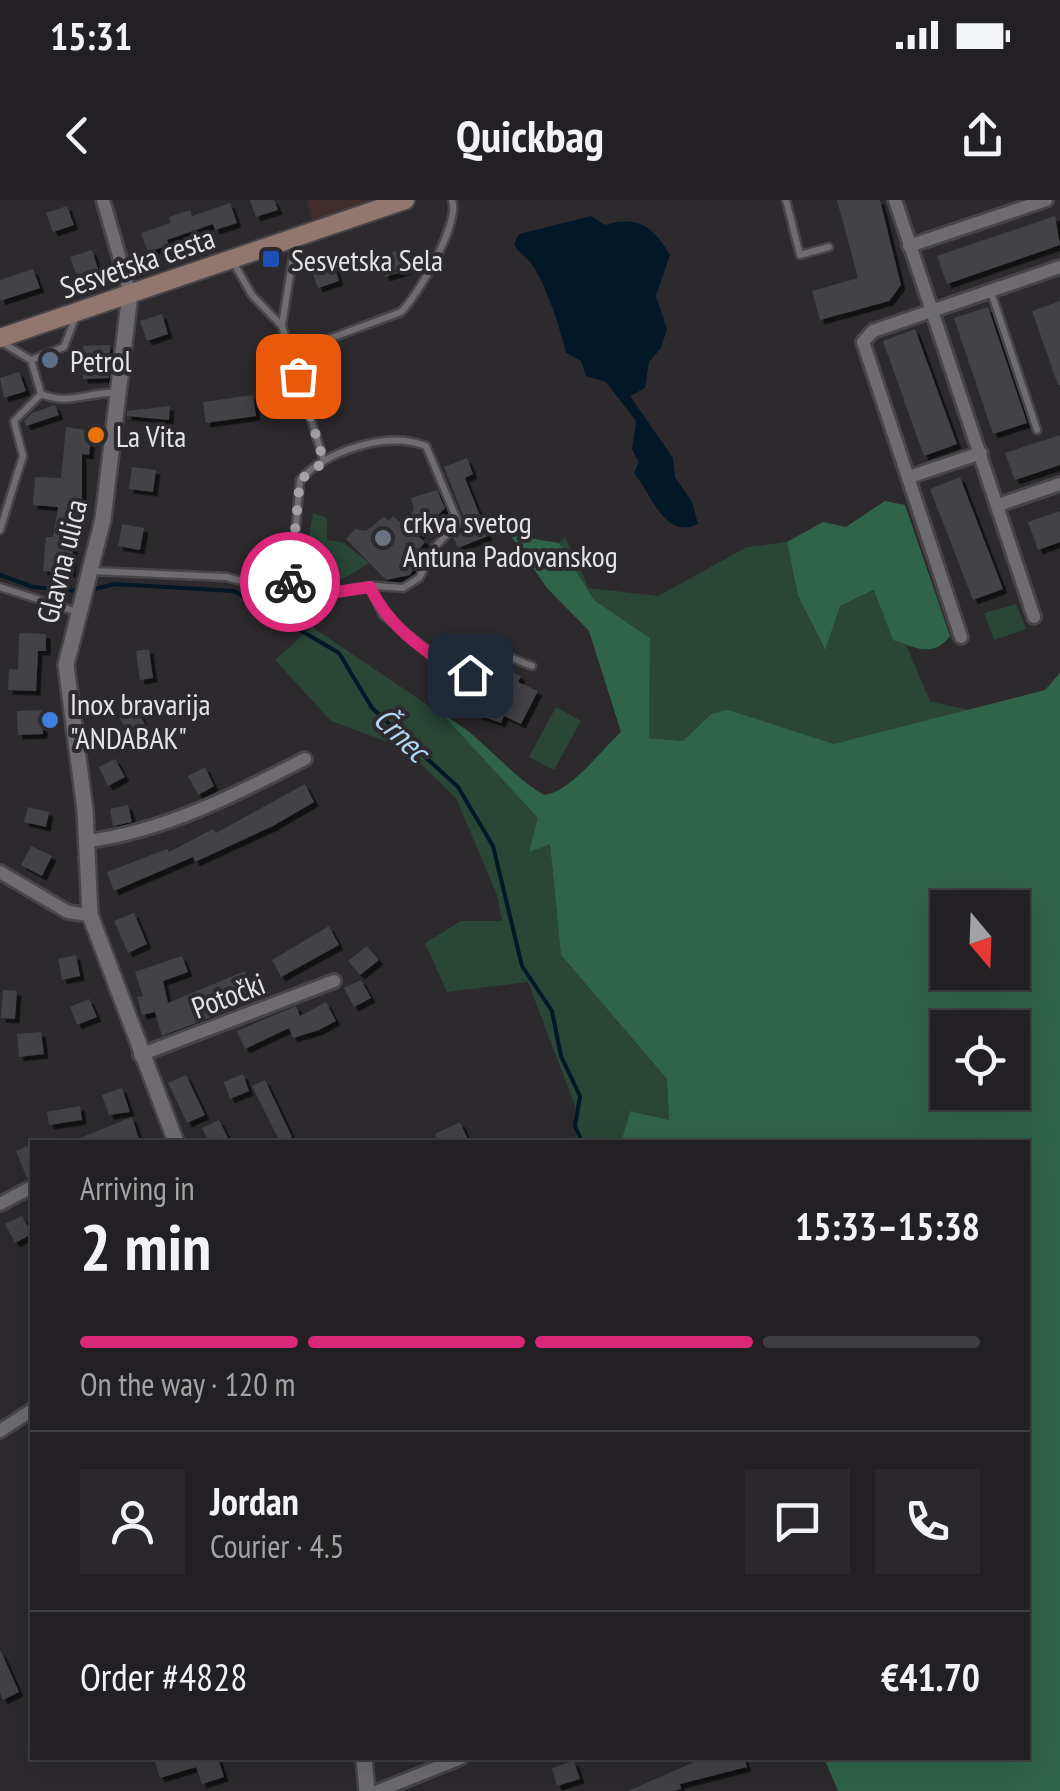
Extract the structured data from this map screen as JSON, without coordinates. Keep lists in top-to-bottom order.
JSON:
{
  "streets": {
    "main road": ["Sesvetska cesta"],
    "street": ["Glavna ulica", "Potočki"]
  },
  "crossings": [
    ["Sesvetska cesta", "Glavna ulica"],
    ["Glavna ulica", "Potočki"]
  ],
  "water": ["Črnec"],
  "places": {
    "transit": ["Sesvetska Sela"],
    "other": [
      "Petrol",
      "La Vita",
      "crkva svetog Antuna Padovanskog",
      "Inox bravarija \"ANDABAK\""
    ]
  },
  "north": "bottom",
  "page": {
    "status": "15:31",
    "header": "Quickbag",
    "heading": ["2 min", "Arriving in", "15:33–15:38"],
    "panel": [
      "Jordan",
      "Courier · 4.5",
      "Order #4828",
      "€41.70"
    ],
    "bar": "On the way · 120 m"
  }
}
